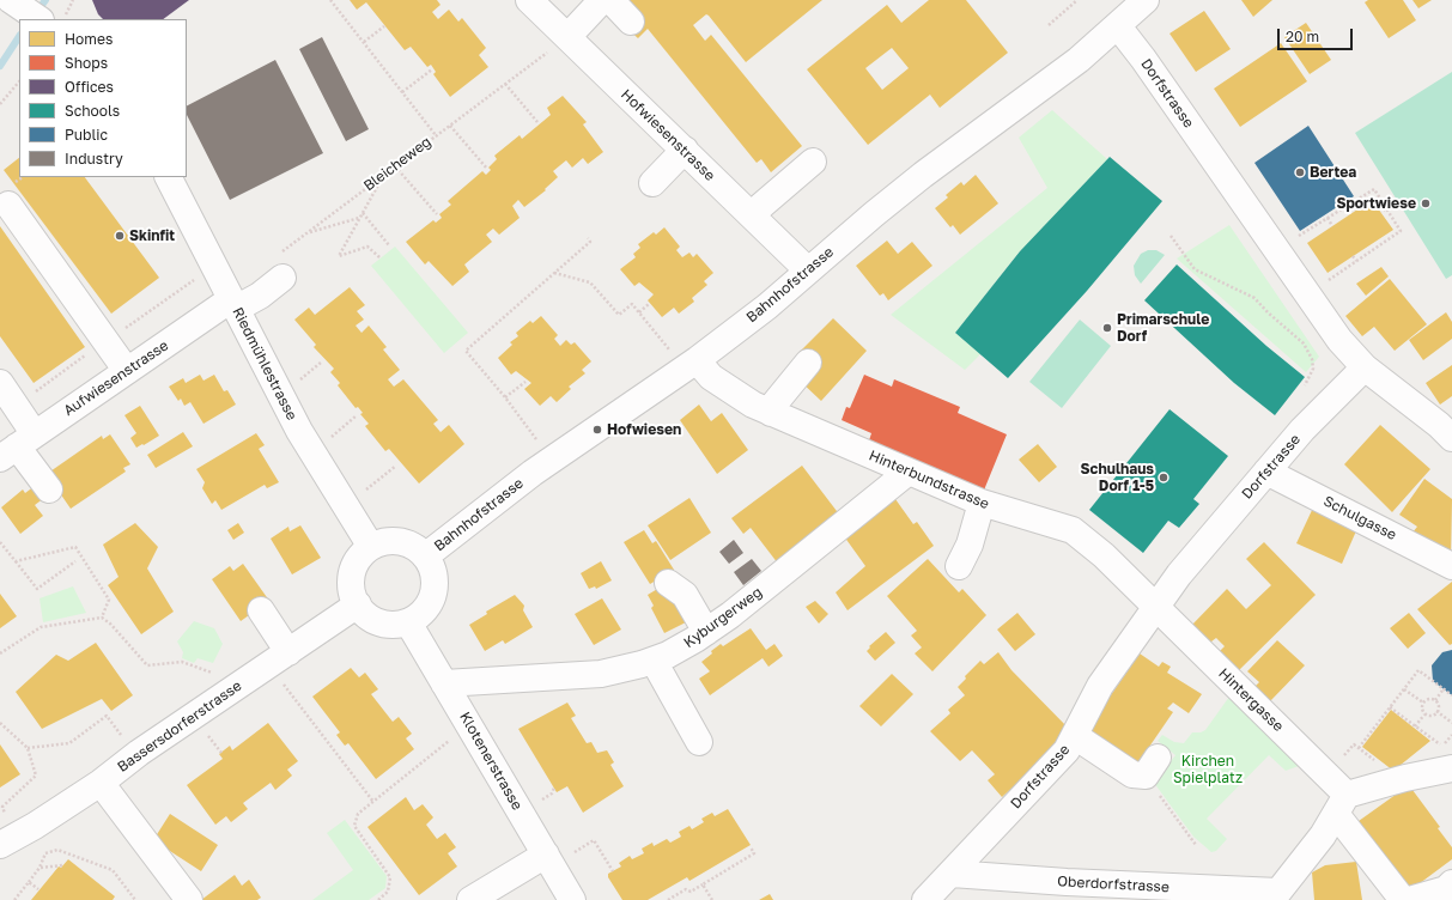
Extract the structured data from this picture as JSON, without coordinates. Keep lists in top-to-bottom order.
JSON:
{
  "streets": {
    "street": [
      "Dorfstrasse",
      "Hofwiesenstrasse",
      "Bahnhofstrasse",
      "Riedmühlestrasse",
      "Aufwiesenstrasse",
      "Hinterbundstrasse",
      "Schulgasse",
      "Kyburgerweg",
      "Hintergasse",
      "Bassersdorferstrasse",
      "Klotenerstrasse",
      "Oberdorfstrasse"
    ],
    "path": ["Bleicheweg"]
  },
  "crossings": [
    ["Dorfstrasse", "Bahnhofstrasse"],
    ["Dorfstrasse", "Hinterbundstrasse"],
    ["Dorfstrasse", "Schulgasse"],
    ["Dorfstrasse", "Hintergasse"],
    ["Dorfstrasse", "Oberdorfstrasse"],
    ["Hofwiesenstrasse", "Bleicheweg"],
    ["Hofwiesenstrasse", "Bahnhofstrasse"],
    ["Bleicheweg", "Aufwiesenstrasse"],
    ["Bahnhofstrasse", "Riedmühlestrasse"],
    ["Bahnhofstrasse", "Hinterbundstrasse"],
    ["Bahnhofstrasse", "Bassersdorferstrasse"],
    ["Bahnhofstrasse", "Klotenerstrasse"],
    ["Riedmühlestrasse", "Aufwiesenstrasse"],
    ["Riedmühlestrasse", "Bassersdorferstrasse"],
    ["Riedmühlestrasse", "Klotenerstrasse"],
    ["Hinterbundstrasse", "Kyburgerweg"],
    ["Hinterbundstrasse", "Hintergasse"],
    ["Kyburgerweg", "Klotenerstrasse"],
    ["Hintergasse", "Oberdorfstrasse"],
    ["Bassersdorferstrasse", "Klotenerstrasse"]
  ],
  "parks": ["Kirchen Spielplatz"],
  "places": [
    "Bertea",
    "Sportwiese",
    "Skinfit",
    "Primarschule Dorf",
    "Hofwiesen",
    "Schulhaus Dorf 1-5"
  ],
  "legend": [
    "Homes",
    "Shops",
    "Offices",
    "Schools",
    "Public",
    "Industry"
  ],
  "scale_bar": "20 m"
}
